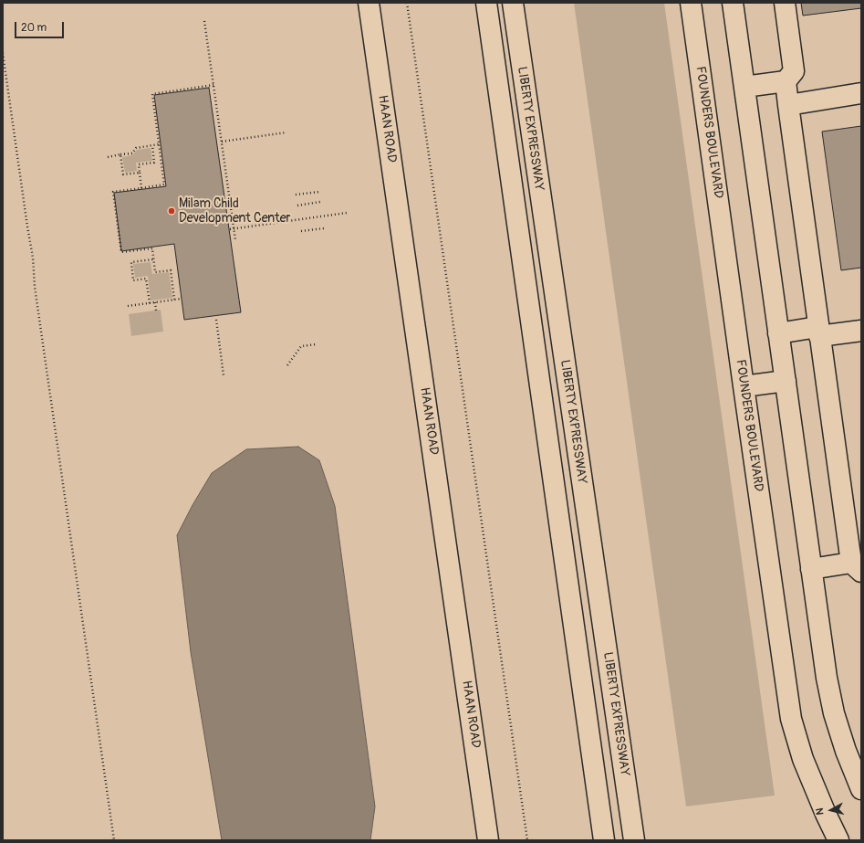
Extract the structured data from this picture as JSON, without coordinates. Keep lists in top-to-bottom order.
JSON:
{
  "streets": {
    "main road": ["HAAN ROAD", "LIBERTY EXPRESSWAY", "FOUNDERS BOULEVARD"]
  },
  "places": ["Milam Child Development Center"],
  "scale_bar": "20 m",
  "north": "left"
}
